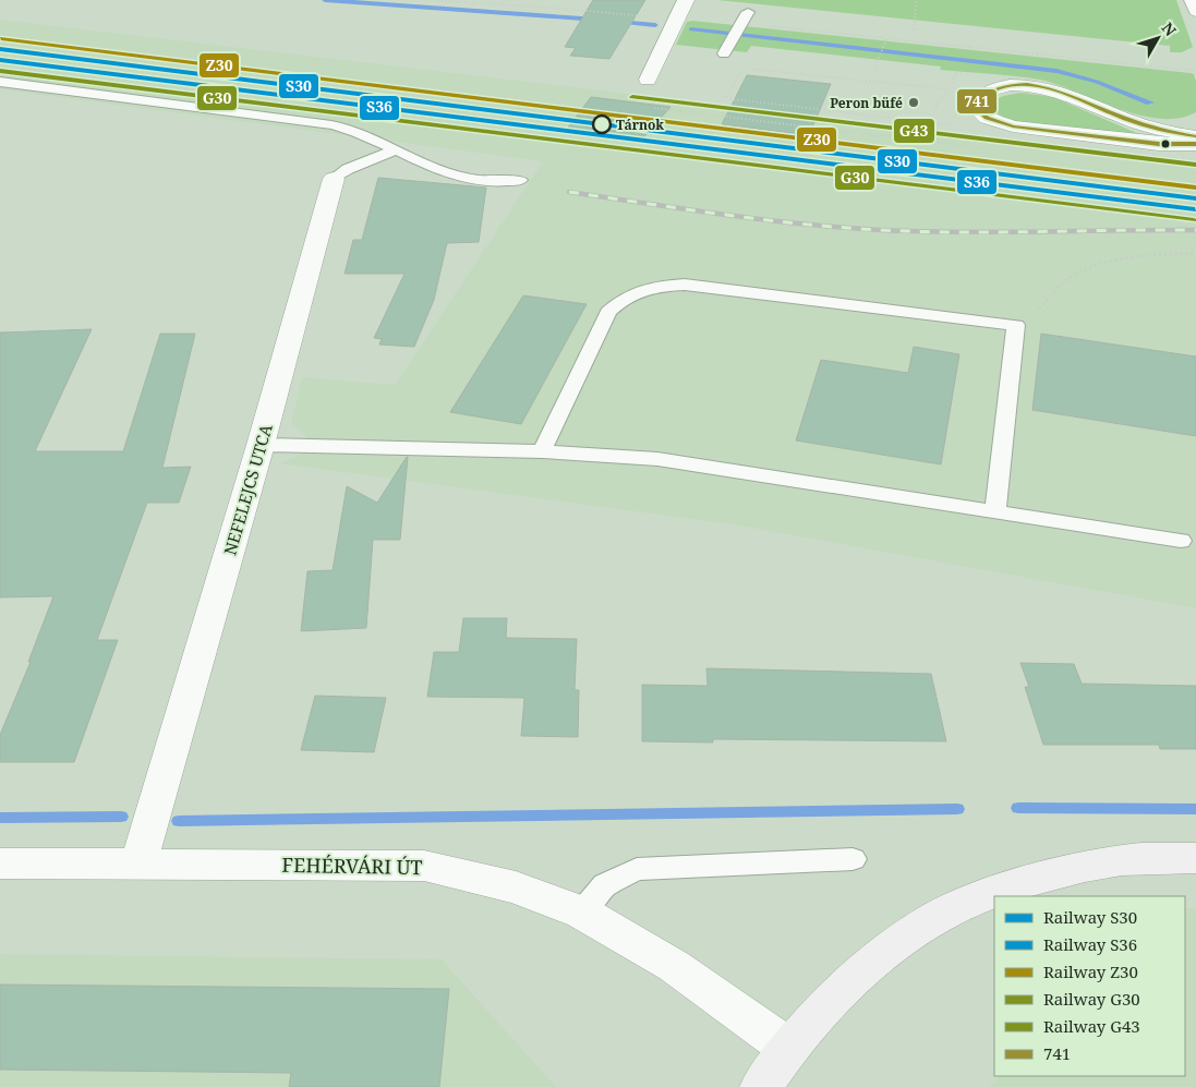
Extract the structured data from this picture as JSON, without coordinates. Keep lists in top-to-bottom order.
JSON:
{
  "streets": {
    "street": ["NEFELEJCS UTCA", "FEHÉRVÁRI ÚT"]
  },
  "crossings": [
    ["NEFELEJCS UTCA", "FEHÉRVÁRI ÚT"]
  ],
  "places": ["Peron büfé", "Tárnok"],
  "lines": [
    "rail line Z30",
    "rail line S30",
    "rail line S36",
    "rail line G30",
    "transit line 741",
    "rail line G43"
  ],
  "legend": [
    "Railway S30",
    "Railway S36",
    "Railway Z30",
    "Railway G30",
    "Railway G43",
    "741"
  ],
  "north": "top right"
}
